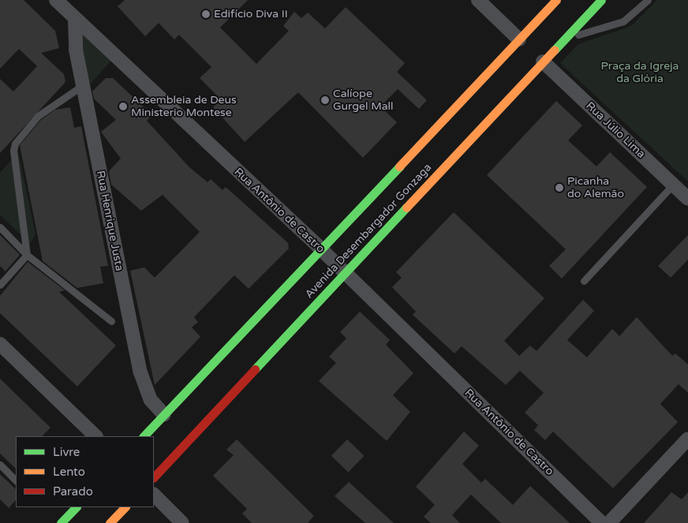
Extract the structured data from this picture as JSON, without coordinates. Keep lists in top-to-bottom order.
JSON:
{
  "streets": {
    "main road": ["Avenida Desembargador Gonzaga"],
    "street": ["Rua Júlio Lima", "Rua Antônio de Castro", "Rua Henrique Justa"]
  },
  "crossings": [
    ["Rua Júlio Lima", "Avenida Desembargador Gonzaga"],
    ["Rua Antônio de Castro", "Rua Henrique Justa"],
    ["Rua Antônio de Castro", "Avenida Desembargador Gonzaga"],
    ["Rua Henrique Justa", "Avenida Desembargador Gonzaga"]
  ],
  "parks": ["Praça da Igreja da Glória"],
  "places": [
    "Edifício Diva II",
    "Calíope Gurgel Mall",
    "Assembleia de Deus Ministerio Montese",
    "Picanha do Alemão"
  ],
  "legend": ["Livre", "Lento", "Parado"]
}
